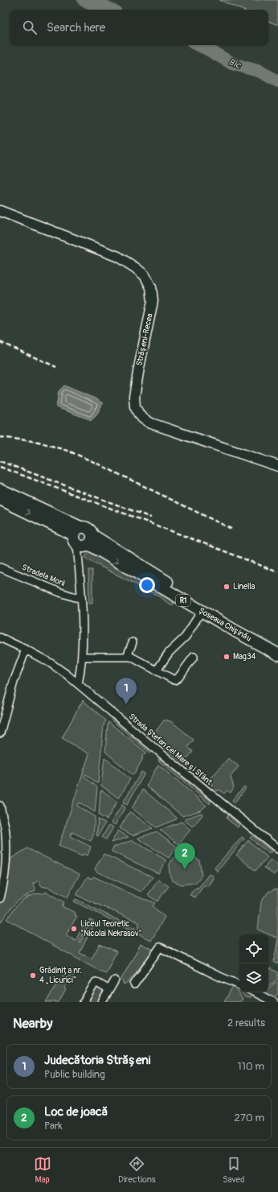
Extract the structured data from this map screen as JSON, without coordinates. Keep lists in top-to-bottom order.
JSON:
{
  "streets": {
    "highway": ["R1", "Șoseaua Chișinău"],
    "main road": ["Strășeni-Recea"],
    "street": ["Stradela Morii", "Strada Ștefan cel Mare și Sfânt"]
  },
  "water": ["Bîc"],
  "places": [
    "Linella",
    "Mag34",
    "Liceul Teoretic \"Nicolai Nekrasov\"",
    "Grădinița nr. 4 „Licurici”"
  ],
  "page": {
    "search": "Search here",
    "pins": ["1", "2"],
    "heading": ["Nearby", "2 results"],
    "list": [
      {
        "mark": "1",
        "name": "Judecătoria Strășeni",
        "note": "Public building",
        "value": "110 m"
      },
      {
        "mark": "2",
        "name": "Loc de joacă",
        "note": "Park",
        "value": "270 m"
      }
    ],
    "nav": ["Map", "Directions", "Saved"]
  }
}
